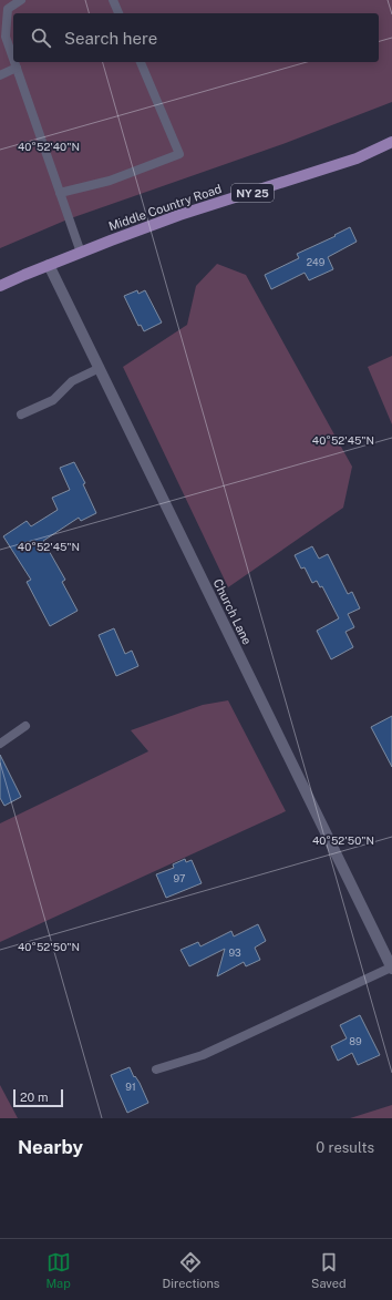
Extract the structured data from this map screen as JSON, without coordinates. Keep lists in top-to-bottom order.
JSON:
{
  "streets": {
    "main road": ["NY 25", "Middle Country Road"],
    "street": ["Church Lane"]
  },
  "crossings": [
    ["Middle Country Road", "Church Lane"]
  ],
  "house_numbers": [
    "249",
    "97",
    "93",
    "89",
    "91"
  ],
  "scale_bar": "20 m",
  "page": {
    "search": "Search here",
    "scale": "20 m",
    "heading": ["Nearby", "0 results"],
    "nav": ["Map", "Directions", "Saved"]
  },
  "coordinates": ["40°52'40\"N", "40°52'45\"N", "40°52'50\"N"]
}
